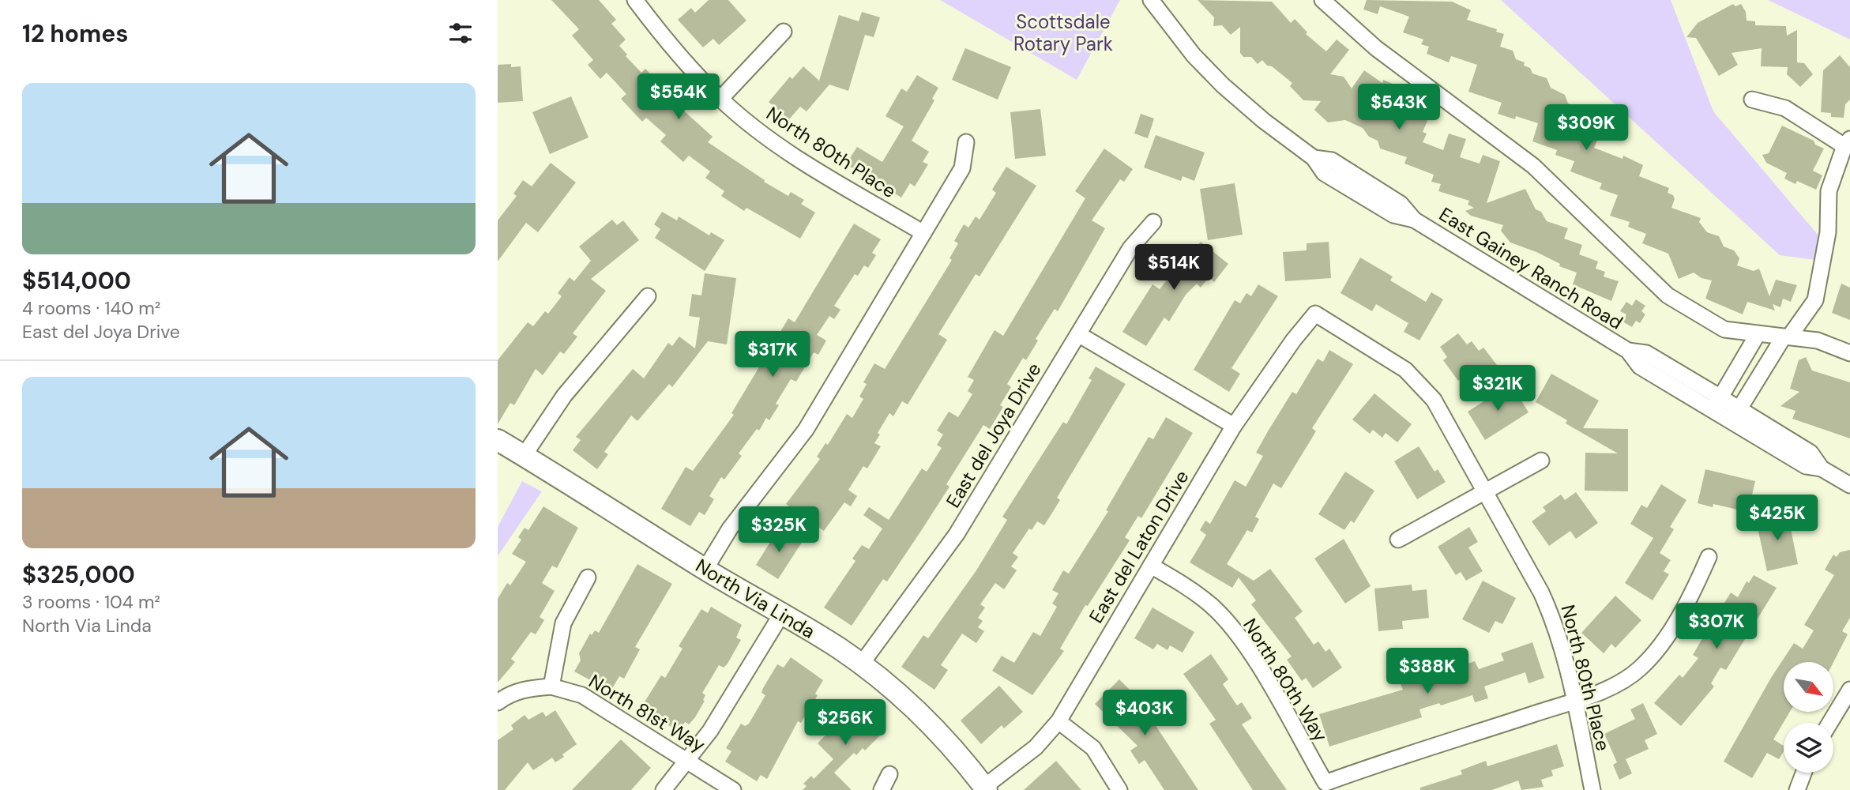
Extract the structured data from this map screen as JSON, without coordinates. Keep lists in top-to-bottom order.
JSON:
{
  "streets": {
    "street": [
      "North 80th Place",
      "East Gainey Ranch Road",
      "East del Joya Drive",
      "East del Laton Drive",
      "North Via Linda",
      "North 80th Way",
      "North 81st Way"
    ]
  },
  "crossings": [
    ["North 80th Place", "East del Laton Drive"],
    ["North 80th Place", "North 80th Way"],
    ["East del Joya Drive", "North Via Linda"],
    ["East del Laton Drive", "North Via Linda"],
    ["East del Laton Drive", "North 80th Way"]
  ],
  "parks": ["Scottsdale Rotary Park"],
  "north": "bottom right",
  "page": {
    "heading": "12 homes",
    "list": [
      {
        "name": "$514,000",
        "note": "4 rooms · 140 m² · East del Joya Drive"
      },
      {
        "name": "$325,000",
        "note": "3 rooms · 104 m² · North Via Linda"
      }
    ],
    "price": [
      "$554K",
      "$543K",
      "$309K",
      "$514K",
      "$317K",
      "$321K",
      "$425K",
      "$325K",
      "$307K",
      "$388K",
      "$403K",
      "$256K"
    ]
  }
}
